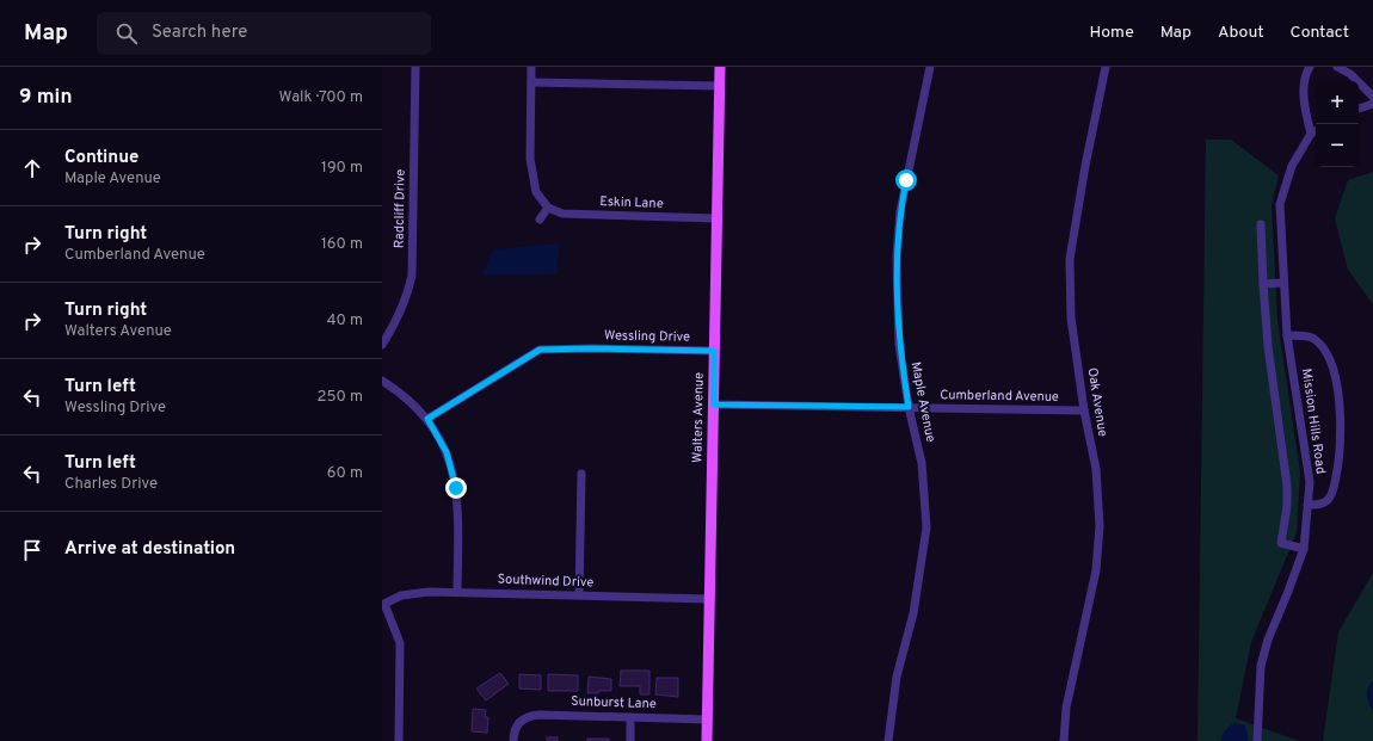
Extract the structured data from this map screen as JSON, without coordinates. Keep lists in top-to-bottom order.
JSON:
{
  "streets": {
    "main road": ["Walters Avenue"],
    "street": [
      "Eskin Lane",
      "Radcliff Drive",
      "Wessling Drive",
      "Cumberland Avenue",
      "Maple Avenue",
      "Oak Avenue",
      "Mission Hills Road",
      "Southwind Drive",
      "Sunburst Lane"
    ]
  },
  "crossings": [
    ["Eskin Lane", "Walters Avenue"],
    ["Wessling Drive", "Walters Avenue"],
    ["Cumberland Avenue", "Maple Avenue"],
    ["Cumberland Avenue", "Oak Avenue"],
    ["Cumberland Avenue", "Walters Avenue"],
    ["Walters Avenue", "Southwind Drive"],
    ["Walters Avenue", "Sunburst Lane"]
  ],
  "page": {
    "header": "Map",
    "search": "Search here",
    "nav": [
      "Home",
      "Map",
      "About",
      "Contact"
    ],
    "heading": ["9 min", "Walk · 700 m"],
    "map_buttons": ["+", "−"],
    "list": [
      ["Continue", "Maple Avenue", "190 m"],
      ["Turn right", "Cumberland Avenue", "160 m"],
      ["Turn right", "Walters Avenue", "40 m"],
      ["Turn left", "Wessling Drive", "250 m"],
      ["Turn left", "Charles Drive", "60 m"],
      "Arrive at destination"
    ]
  }
}
